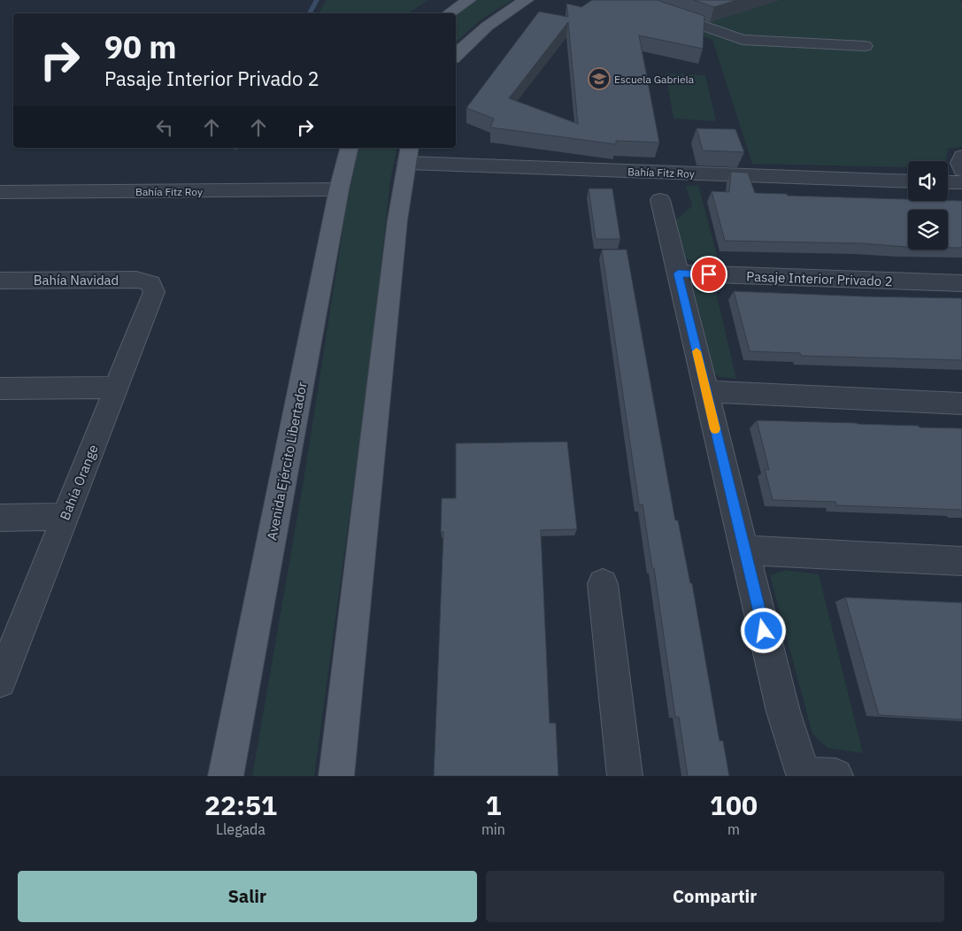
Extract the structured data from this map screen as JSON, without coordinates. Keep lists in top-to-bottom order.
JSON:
{
  "streets": {
    "main road": ["Avenida Ejército Libertador"],
    "street": [
      "Bahía Fitz Roy",
      "Pasaje Interior Privado 2",
      "Bahía Navidad",
      "Bahía Orange"
    ]
  },
  "crossings": [
    ["Bahía Fitz Roy", "Avenida Ejército Libertador"],
    ["Bahía Navidad", "Bahía Orange"]
  ],
  "places": {
    "school or university": ["Escuela Gabriela"]
  },
  "page": {
    "turn": ["90 m", "Pasaje Interior Privado 2"],
    "eta": [
      "22:51",
      "Llegada",
      "1",
      "min",
      "100",
      "m"
    ],
    "buttons": ["Salir", "Compartir"]
  }
}
